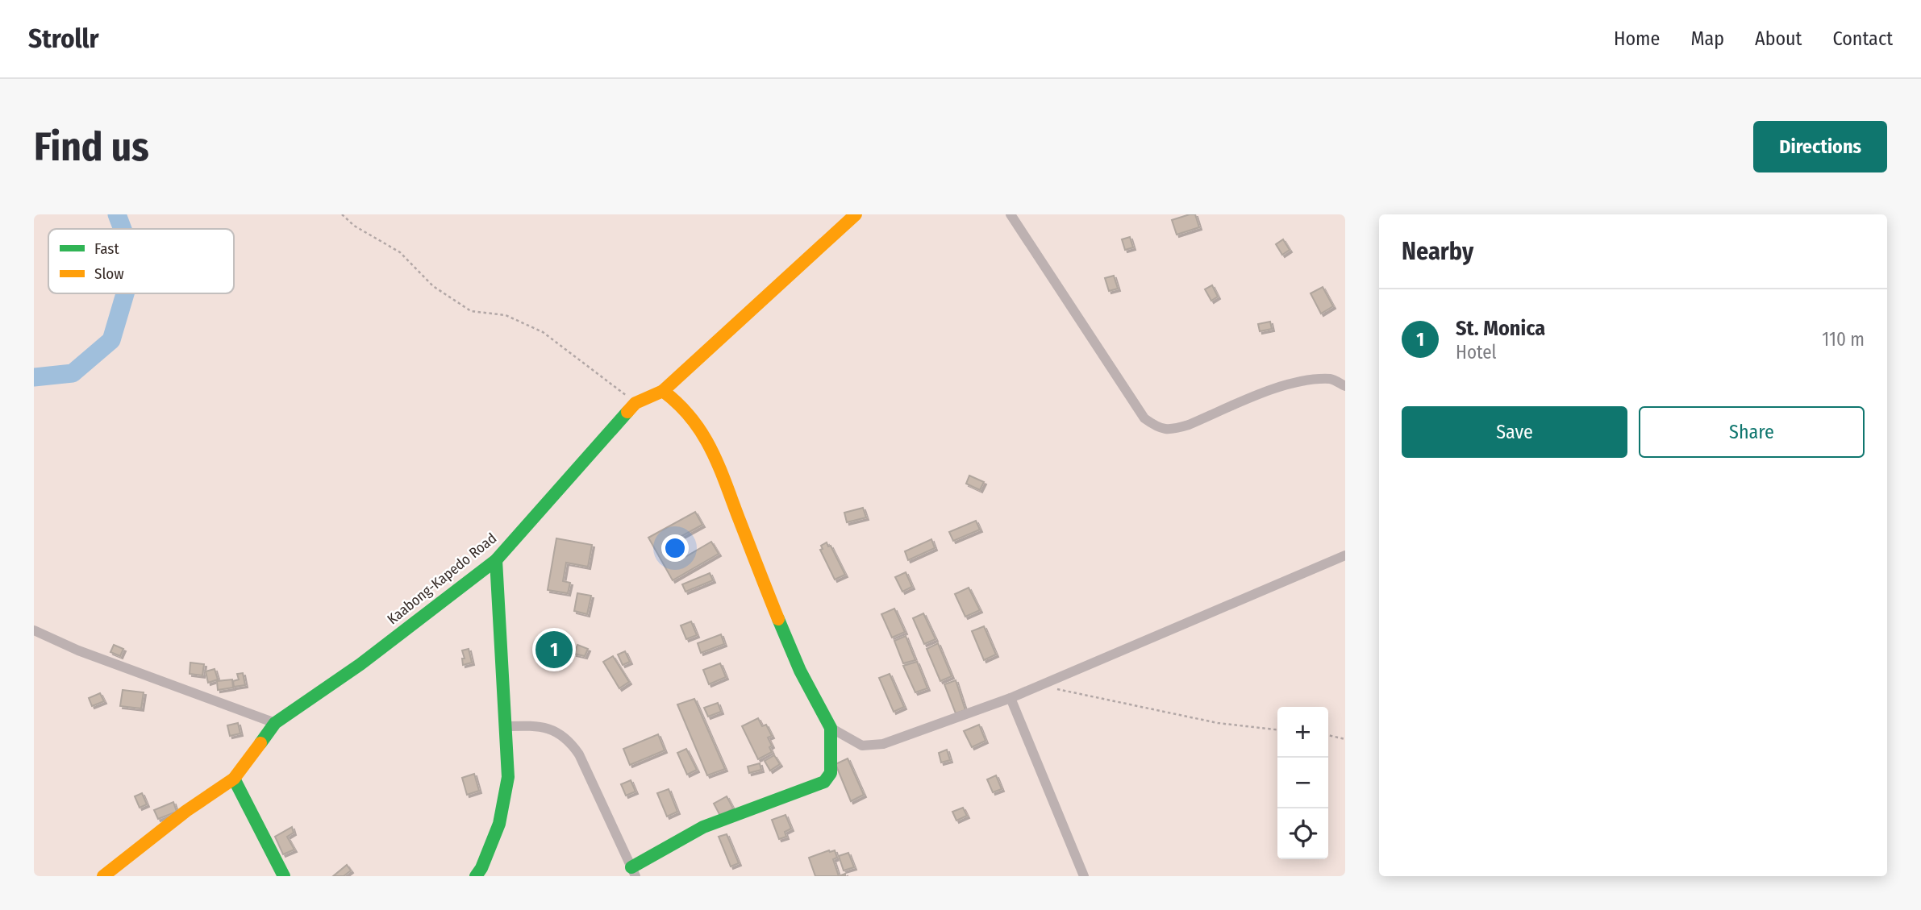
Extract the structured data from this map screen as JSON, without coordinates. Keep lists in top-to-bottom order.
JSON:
{
  "streets": {
    "street": ["Kaabong-Kapedo Road"]
  },
  "legend": ["Fast", "Slow"],
  "page": {
    "header": "Strollr",
    "nav": [
      "Home",
      "Map",
      "About",
      "Contact"
    ],
    "buttons": [
      "Directions",
      ["Save", "Share"]
    ],
    "title": "Find us",
    "heading": "Nearby",
    "list": [
      {
        "mark": "1",
        "name": "St. Monica",
        "note": "Hotel",
        "value": "110 m"
      }
    ],
    "pins": "1",
    "map_buttons": ["+", "−"]
  }
}
